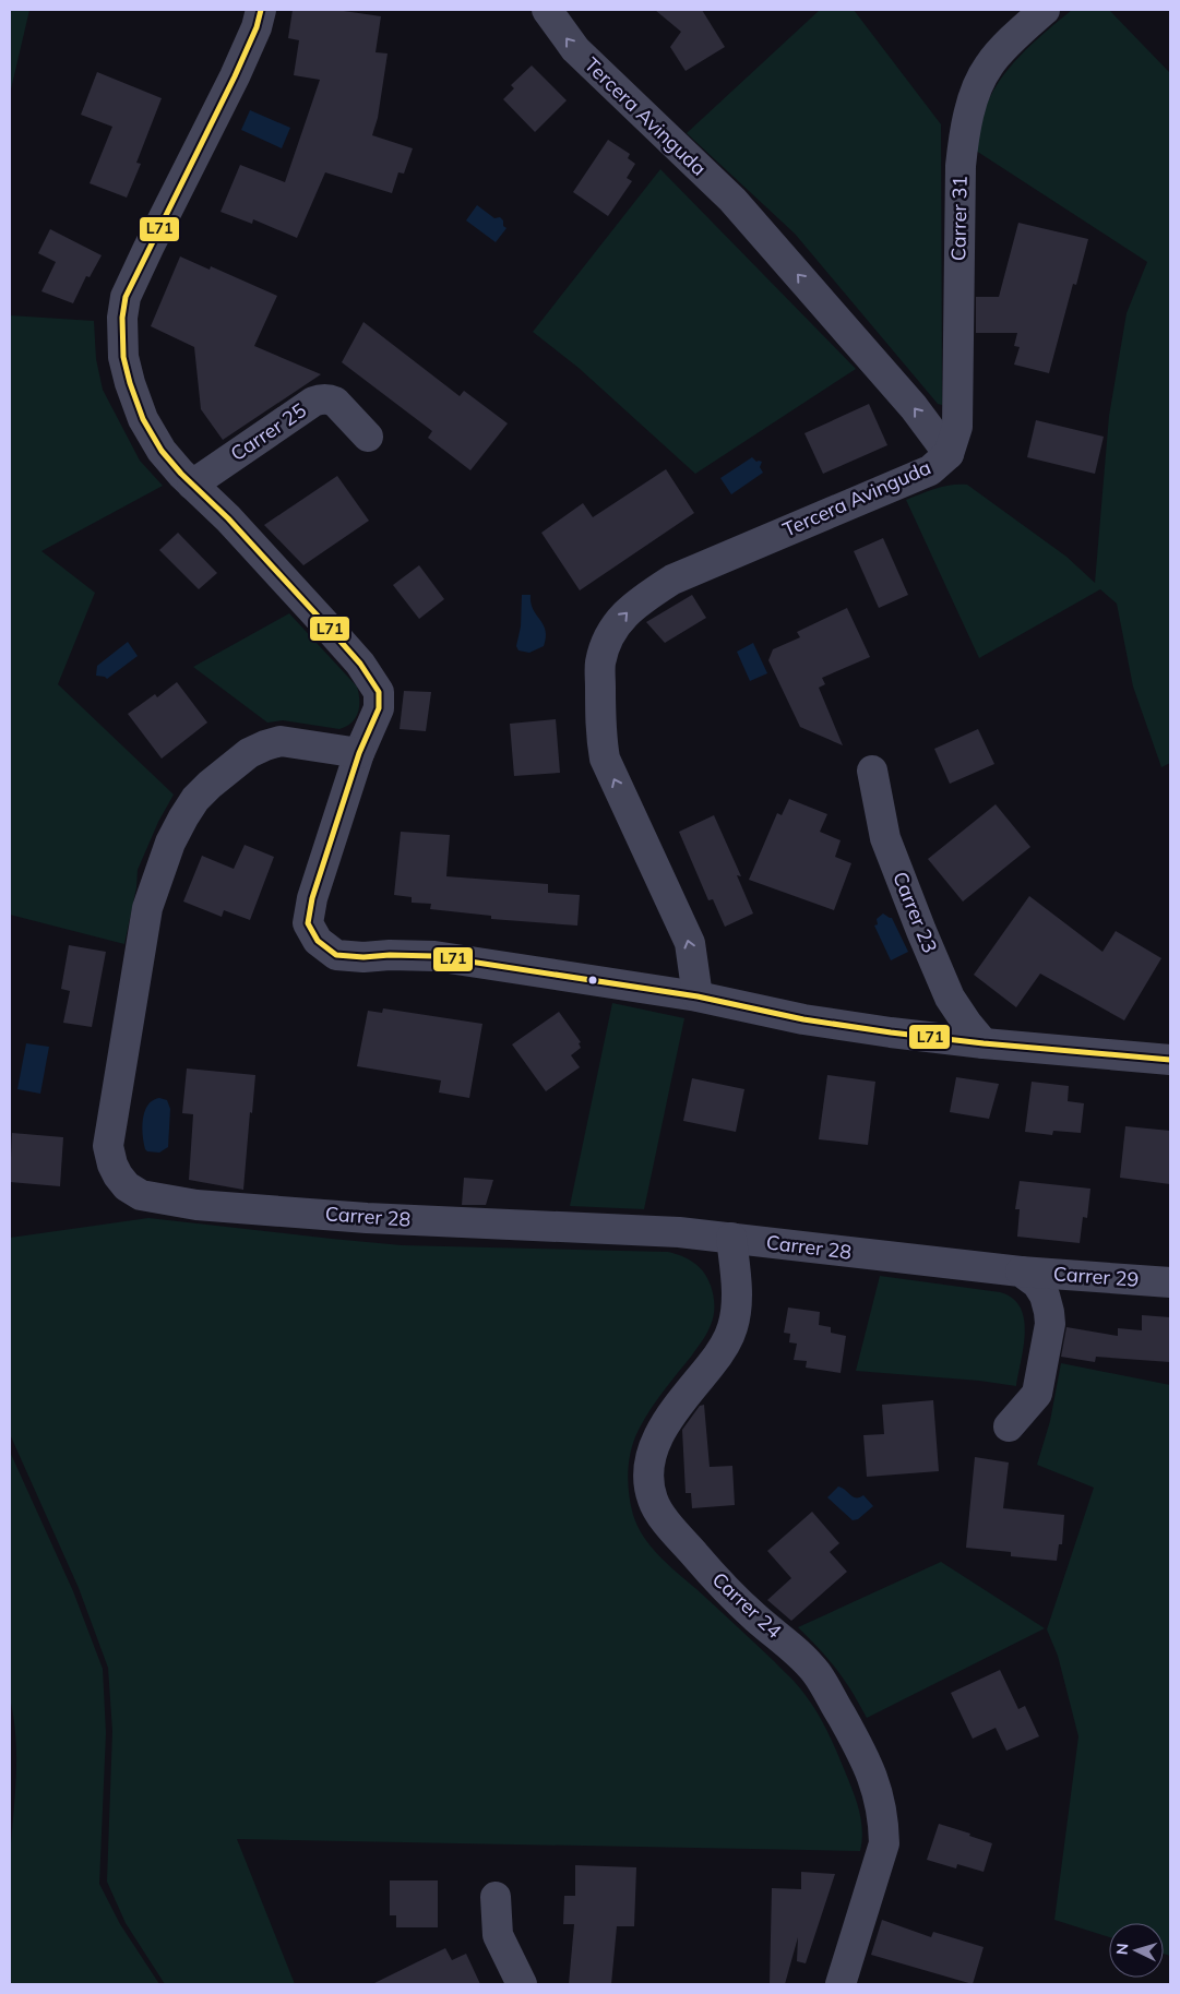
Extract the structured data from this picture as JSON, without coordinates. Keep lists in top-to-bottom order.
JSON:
{
  "streets": {
    "street": [
      "Tercera Avinguda",
      "Carrer 31",
      "Carrer 25",
      "Carrer 23",
      "Carrer 28",
      "Carrer 29",
      "Carrer 24"
    ]
  },
  "crossings": [
    ["Tercera Avinguda", "Carrer 31"],
    ["Carrer 28", "Carrer 29"],
    ["Carrer 28", "Carrer 24"]
  ],
  "lines": ["transit line L71"],
  "north": "left"
}
